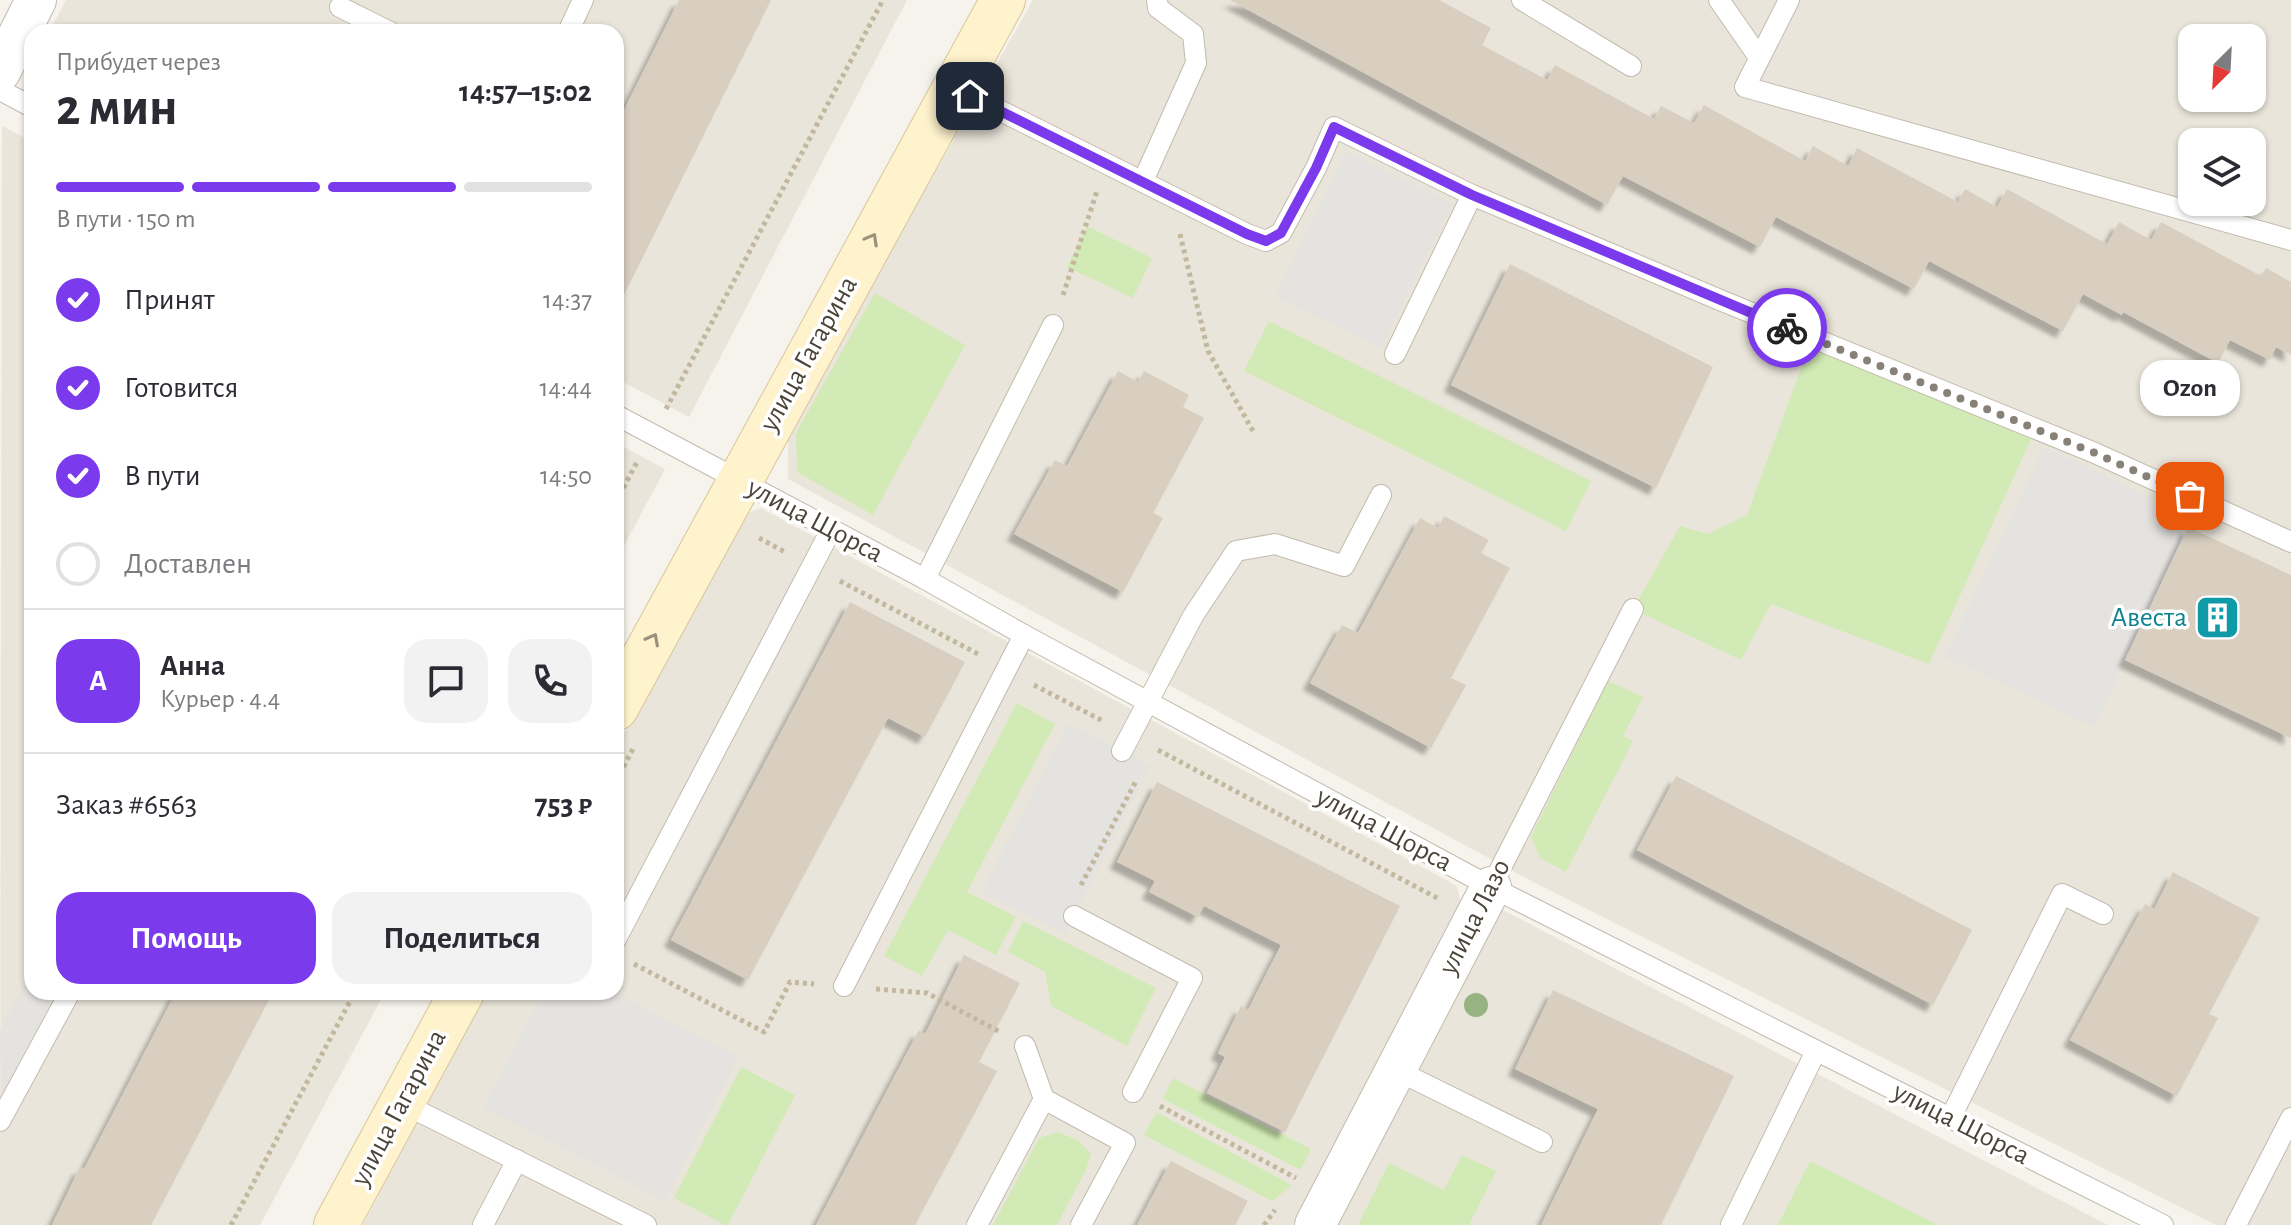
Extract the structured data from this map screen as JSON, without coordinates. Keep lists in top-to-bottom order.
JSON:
{
  "streets": {
    "main road": ["улица Гагарина"],
    "street": ["улица Лазо"],
    "lane": ["улица Щорса"]
  },
  "crossings": [
    ["улица Гагарина", "улица Щорса"],
    ["улица Щорса", "улица Лазо"]
  ],
  "one_way": ["улица Гагарина"],
  "places": {
    "other": ["Ozon"],
    "building": ["Авеста"]
  },
  "north": "bottom left",
  "page": {
    "heading": ["2 мин", "Прибудет через", "14:57–15:02"],
    "panel": [
      "Анна",
      "Курьер · 4.4",
      "Заказ #6563",
      "753 ₽"
    ],
    "bar": "В пути · 150 m",
    "list": [
      ["Принят", "14:37"],
      ["Готовится", "14:44"],
      ["В пути", "14:50"],
      "Доставлен"
    ],
    "bubble": "Ozon",
    "round": "А",
    "buttons": ["Помощь", "Поделиться"]
  }
}
